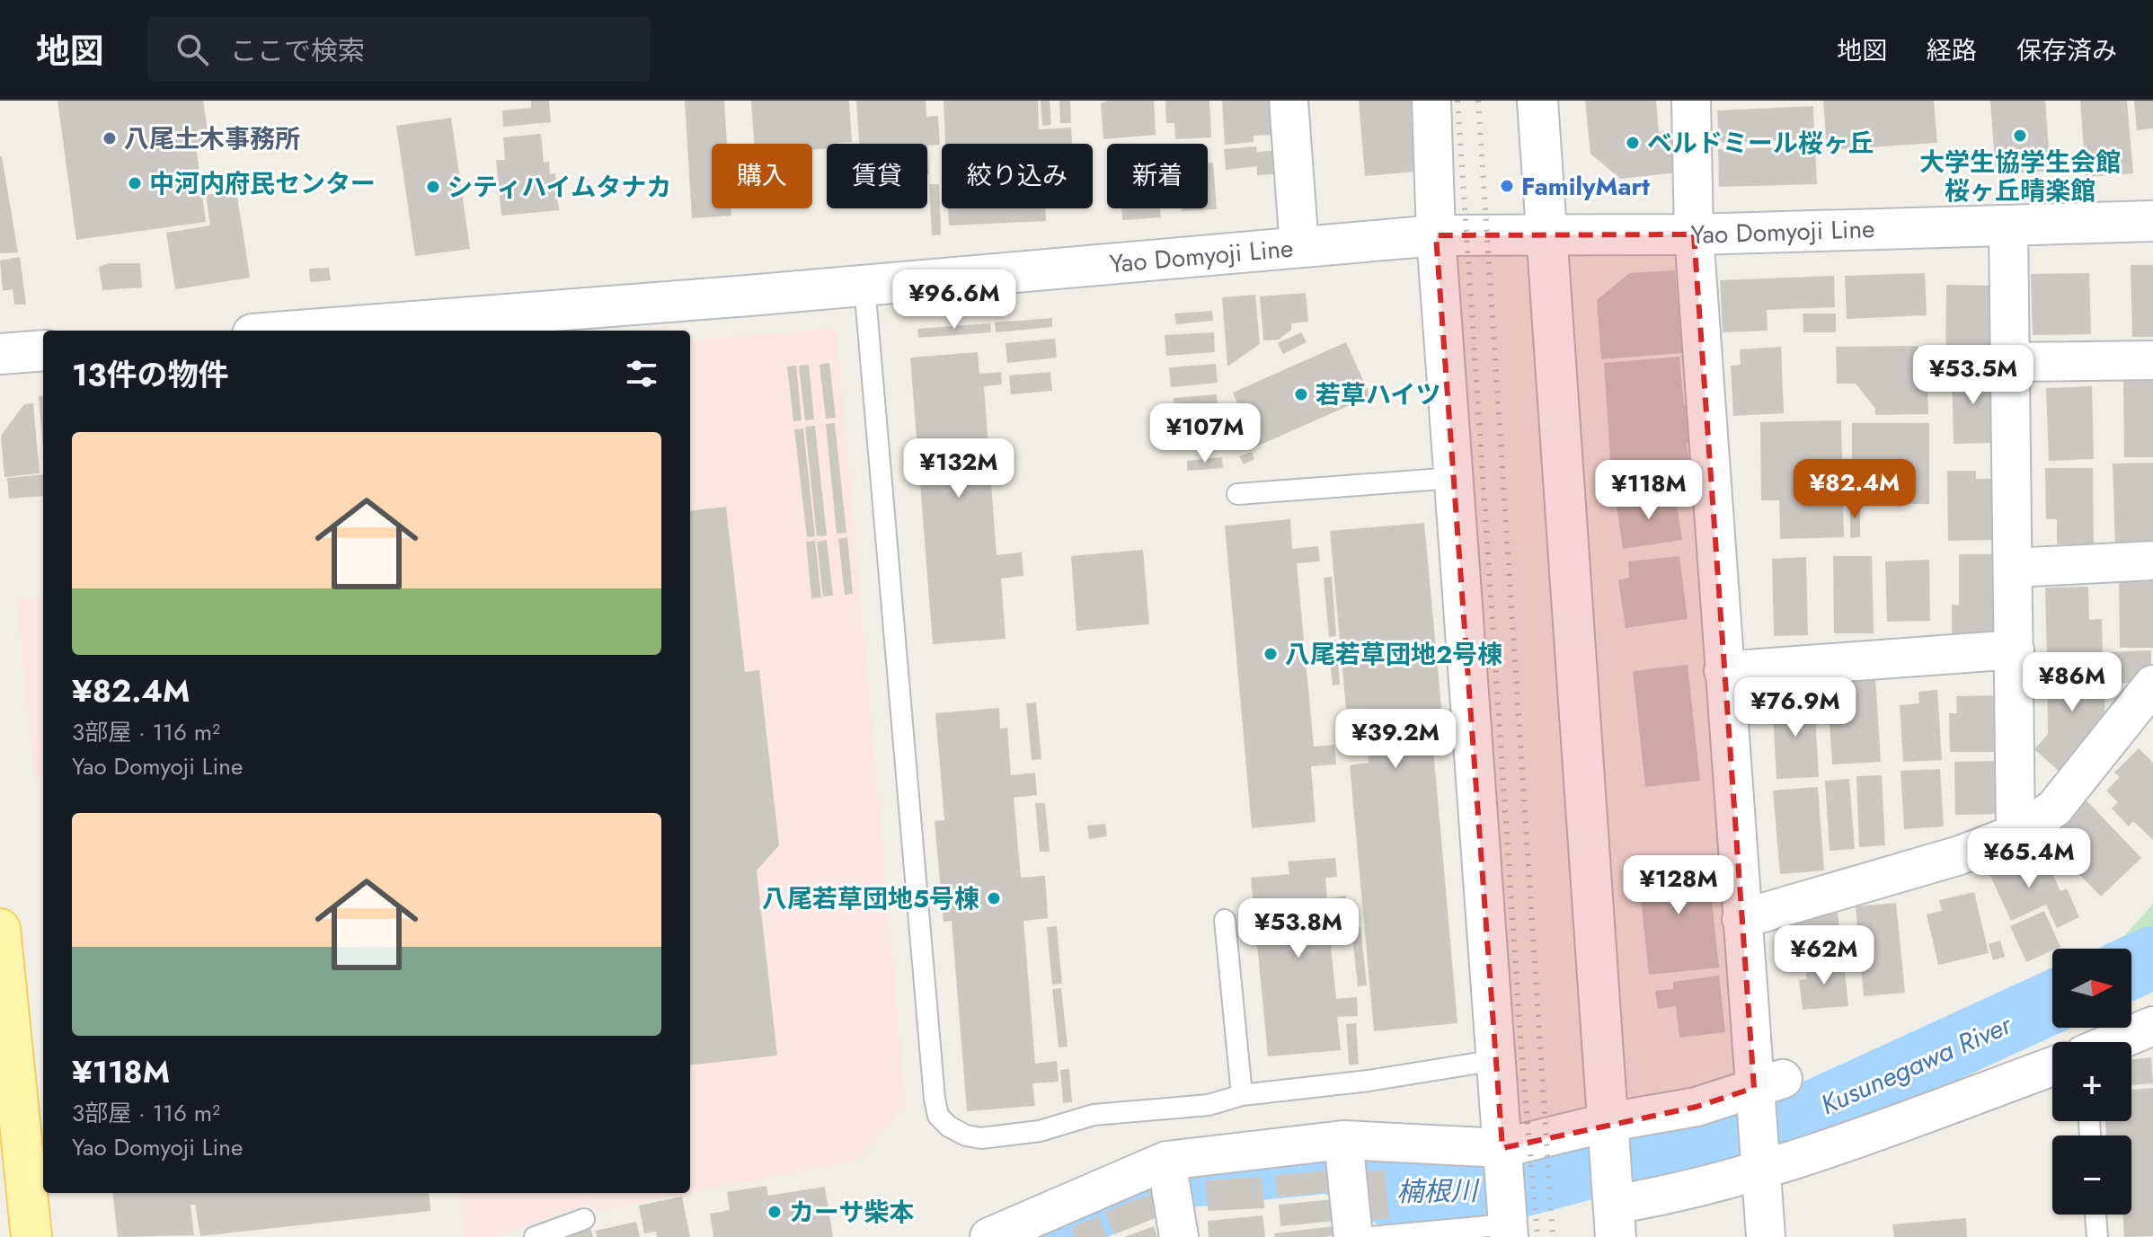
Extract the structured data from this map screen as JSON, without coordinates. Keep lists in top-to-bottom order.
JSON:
{
  "streets": {
    "main road": ["Yao Domyoji Line"]
  },
  "water": ["Kusunegawa River", "楠根川"],
  "places": [
    "大学生協学生会館 桜ヶ丘晴楽館",
    "八尾土木事務所",
    "ベルドミール桜ヶ丘",
    "中河内府民センター",
    "FamilyMart",
    "シティハイムタナカ",
    "若草ハイツ",
    "八尾若草団地2号棟",
    "八尾若草団地5号棟",
    "カーサ柴本"
  ],
  "north": "right",
  "page": {
    "header": "地図",
    "search": "ここで検索",
    "nav": ["地図", "経路", "保存済み"],
    "chip": [
      "購入",
      "賃貸",
      "絞り込み",
      "新着"
    ],
    "price": [
      "¥96.6M",
      "¥53.5M",
      "¥107M",
      "¥132M",
      "¥82.4M",
      "¥118M",
      "¥86M",
      "¥76.9M",
      "¥39.2M",
      "¥65.4M",
      "¥128M",
      "¥53.8M",
      "¥62M"
    ],
    "heading": "13件の物件",
    "list": [
      {
        "name": "¥82.4M",
        "note": "3部屋 · 116 m² · Yao Domyoji Line"
      },
      {
        "name": "¥118M",
        "note": "3部屋 · 116 m² · Yao Domyoji Line"
      }
    ],
    "map_buttons": ["+", "−"]
  }
}
